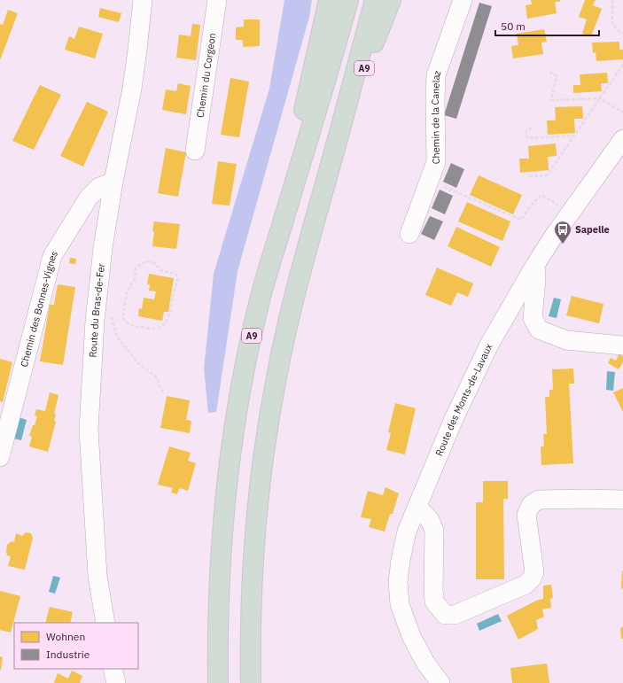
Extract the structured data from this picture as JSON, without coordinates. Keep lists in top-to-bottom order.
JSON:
{
  "streets": {
    "highway": ["A9"],
    "street": [
      "Chemin du Corgeon",
      "Chemin de la Canelaz",
      "Chemin des Bonnes-Vignes",
      "Route du Bras-de-Fer",
      "Route des Monts-de-Lavaux"
    ]
  },
  "crossings": [
    ["Chemin des Bonnes-Vignes", "Route du Bras-de-Fer"]
  ],
  "places": {
    "bus stop": ["Sapelle"]
  },
  "legend": ["Wohnen", "Industrie"],
  "scale_bar": "50 m"
}
